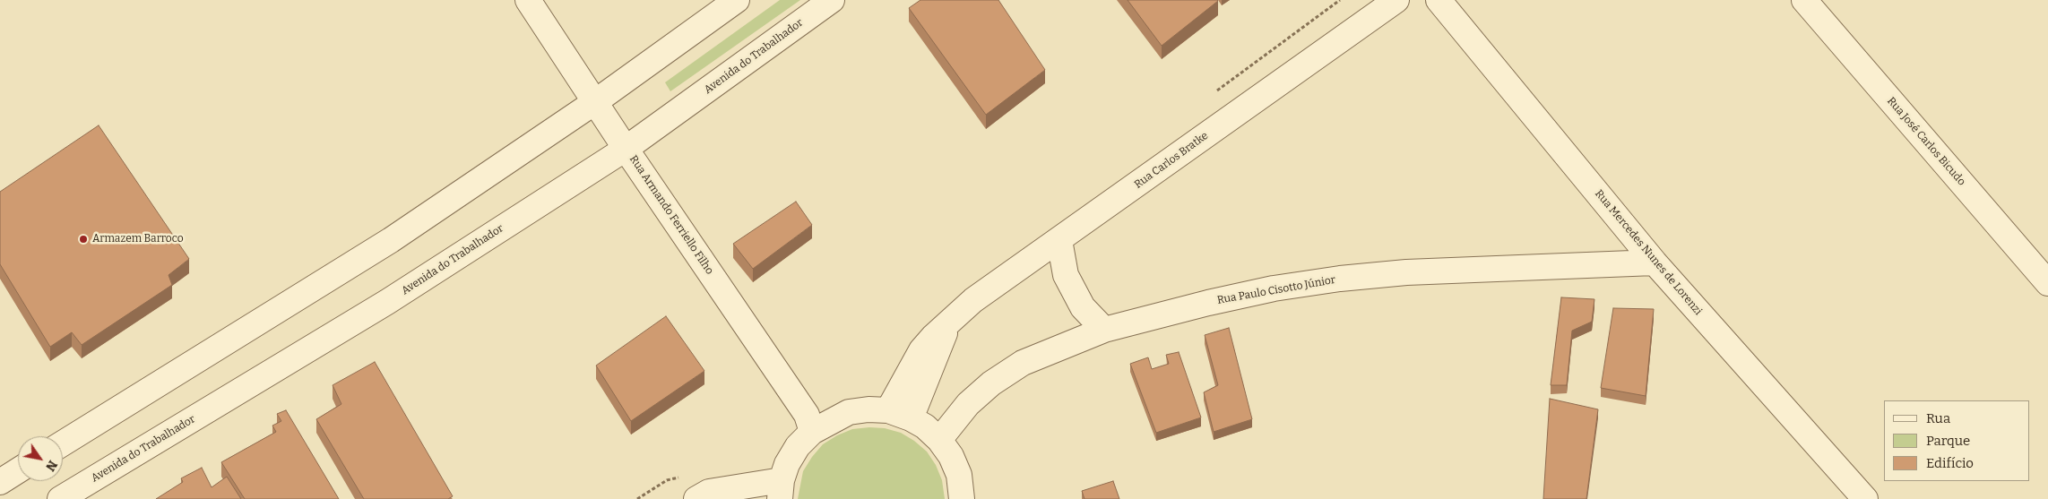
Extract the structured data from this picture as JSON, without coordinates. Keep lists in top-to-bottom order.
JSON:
{
  "streets": {
    "street": [
      "Avenida do Trabalhador",
      "Rua José Carlos Bicudo",
      "Rua Carlos Bratke",
      "Rua Armando Ferriello Filho",
      "Rua Mercedes Nunes de Lorenzi",
      "Rua Paulo Cisotto Júnior"
    ]
  },
  "crossings": [
    ["Avenida do Trabalhador", "Rua Armando Ferriello Filho"],
    ["Rua Mercedes Nunes de Lorenzi", "Rua Paulo Cisotto Júnior"]
  ],
  "places": ["Armazem Barroco"],
  "legend": ["Rua", "Parque", "Edifício"],
  "north": "bottom right"
}
